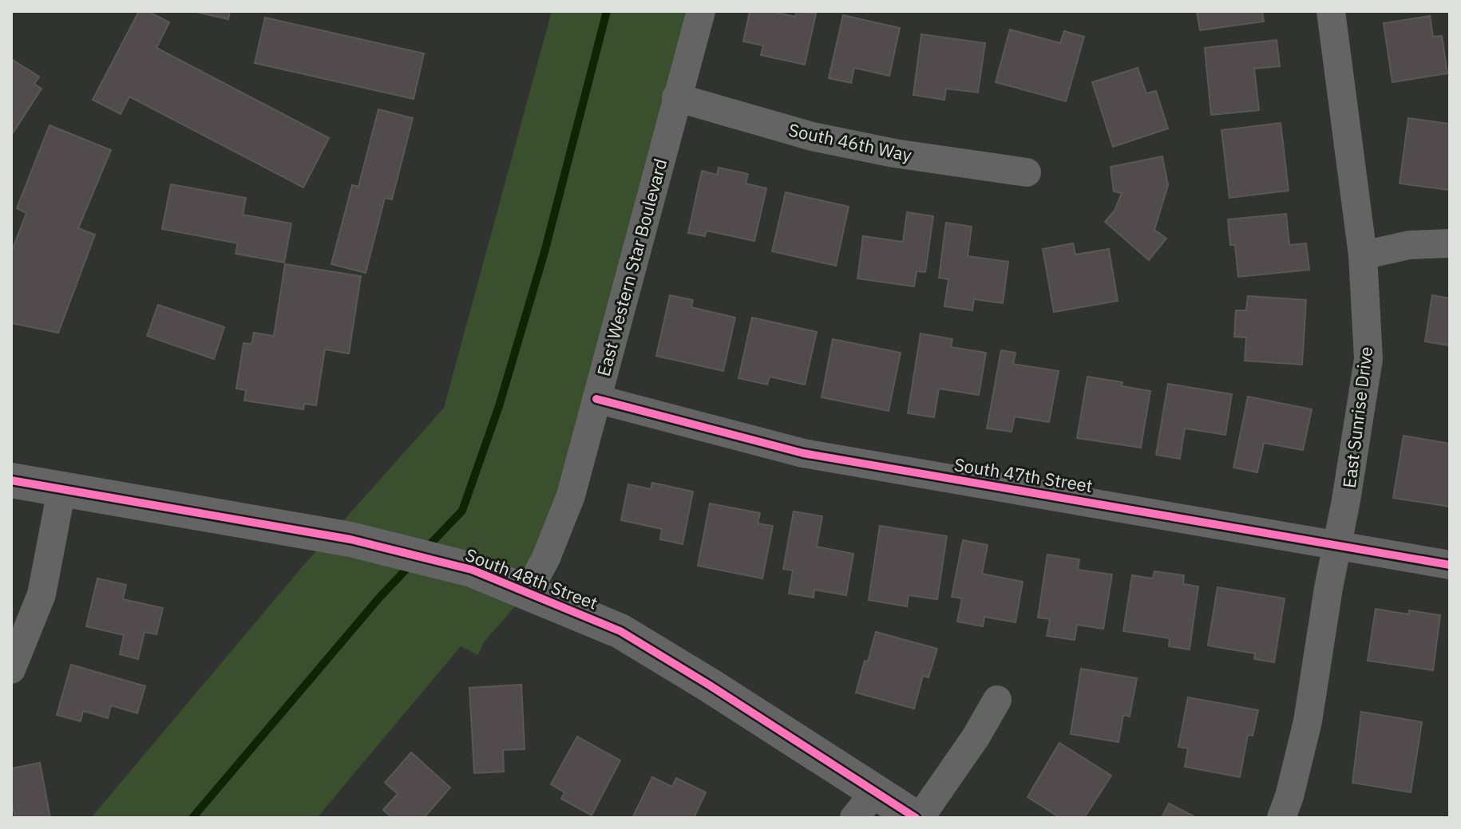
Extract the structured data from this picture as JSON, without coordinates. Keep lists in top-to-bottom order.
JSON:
{
  "streets": {
    "main road": ["South 48th Street"],
    "street": [
      "South 46th Way",
      "East Western Star Boulevard",
      "East Sunrise Drive",
      "South 47th Street"
    ]
  },
  "crossings": [
    ["South 46th Way", "East Western Star Boulevard"],
    ["East Western Star Boulevard", "South 47th Street"],
    ["East Western Star Boulevard", "South 48th Street"],
    ["East Sunrise Drive", "South 47th Street"]
  ]
}
